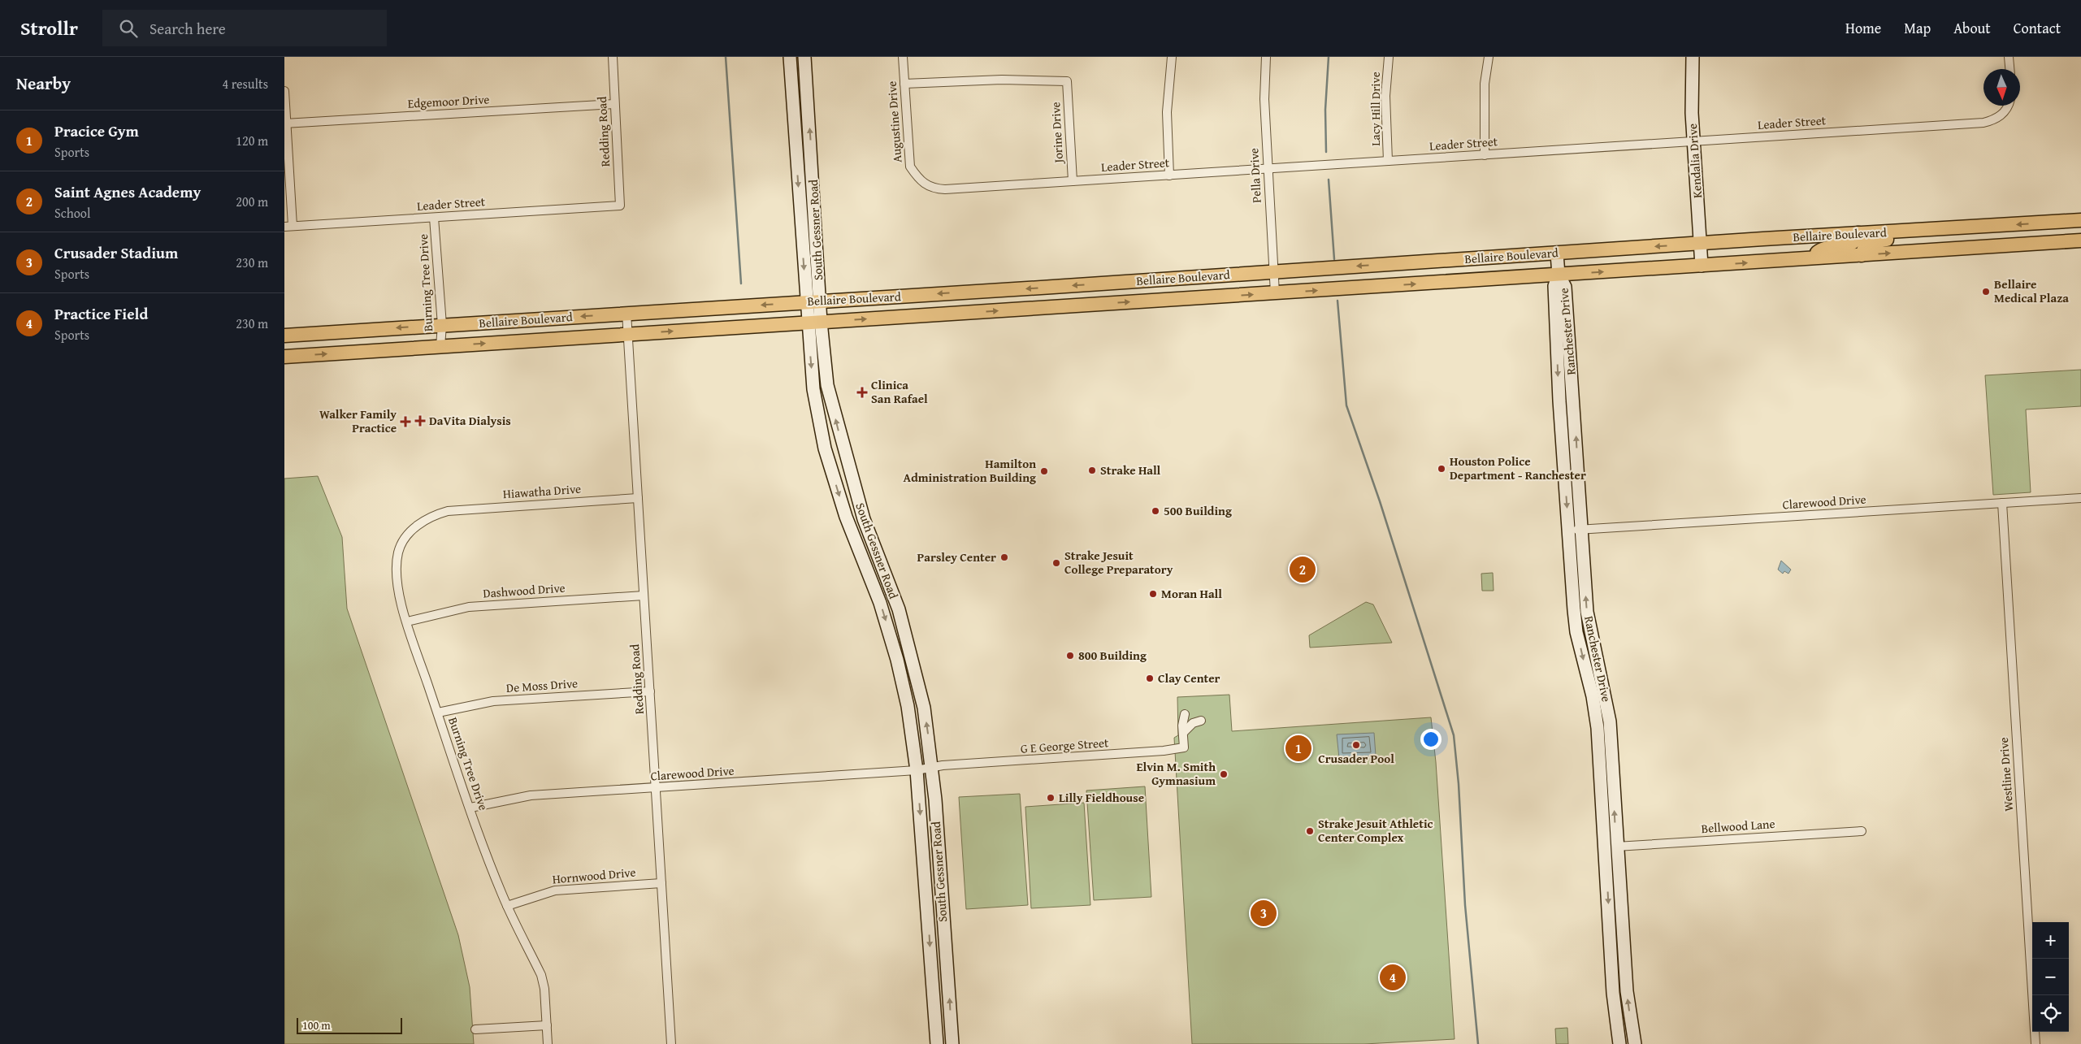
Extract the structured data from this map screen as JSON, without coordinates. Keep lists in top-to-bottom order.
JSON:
{
  "streets": {
    "main road": [
      "Kendalia Drive",
      "South Gessner Road",
      "Bellaire Boulevard",
      "Ranchester Drive"
    ],
    "street": [
      "Edgemoor Drive",
      "Lacy Hill Drive",
      "Augustine Drive",
      "Leader Street",
      "Redding Road",
      "Jorine Drive",
      "Pella Drive",
      "Burning Tree Drive",
      "Hiawatha Drive",
      "Clarewood Drive",
      "Dashwood Drive",
      "De Moss Drive",
      "G E George Street",
      "Westline Drive",
      "Bellwood Lane",
      "Hornwood Drive"
    ]
  },
  "crossings": [
    ["Edgemoor Drive", "Redding Road"],
    ["Lacy Hill Drive", "Leader Street"],
    ["Augustine Drive", "Leader Street"],
    ["Augustine Drive", "Jorine Drive"],
    ["Leader Street", "Redding Road"],
    ["Leader Street", "Jorine Drive"],
    ["Leader Street", "Kendalia Drive"],
    ["Leader Street", "Pella Drive"],
    ["Leader Street", "Burning Tree Drive"],
    ["Redding Road", "Bellaire Boulevard"],
    ["Redding Road", "Hiawatha Drive"],
    ["Redding Road", "Clarewood Drive"],
    ["Redding Road", "Dashwood Drive"],
    ["Redding Road", "De Moss Drive"],
    ["Redding Road", "Hornwood Drive"],
    ["Kendalia Drive", "Bellaire Boulevard"],
    ["Pella Drive", "Bellaire Boulevard"],
    ["South Gessner Road", "Bellaire Boulevard"],
    ["South Gessner Road", "Clarewood Drive"],
    ["South Gessner Road", "G E George Street"],
    ["Bellaire Boulevard", "Burning Tree Drive"],
    ["Bellaire Boulevard", "Ranchester Drive"],
    ["Burning Tree Drive", "Hiawatha Drive"],
    ["Burning Tree Drive", "Clarewood Drive"],
    ["Burning Tree Drive", "Dashwood Drive"],
    ["Burning Tree Drive", "De Moss Drive"],
    ["Burning Tree Drive", "Hornwood Drive"],
    ["Ranchester Drive", "Clarewood Drive"],
    ["Ranchester Drive", "Bellwood Lane"],
    ["Clarewood Drive", "G E George Street"],
    ["Clarewood Drive", "Westline Drive"]
  ],
  "places": {
    "other": [
      "Bellaire Medical Plaza",
      "Houston Police Department - Ranchester",
      "Strake Hall",
      "Hamilton Administration Building",
      "500 Building",
      "Parsley Center",
      "Strake Jesuit College Preparatory",
      "Moran Hall",
      "800 Building",
      "Clay Center",
      "Crusader Pool",
      "Elvin M. Smith Gymnasium",
      "Lilly Fieldhouse",
      "Strake Jesuit Athletic Center Complex"
    ],
    "health": ["Clinica San Rafael", "DaVita Dialysis", "Walker Family Practice"]
  },
  "scale_bar": "100 m",
  "north": "bottom",
  "page": {
    "header": "Strollr",
    "search": "Search here",
    "nav": [
      "Home",
      "Map",
      "About",
      "Contact"
    ],
    "heading": ["Nearby", "4 results"],
    "list": [
      {
        "mark": "1",
        "name": "Pracice Gym",
        "note": "Sports",
        "value": "120 m"
      },
      {
        "mark": "2",
        "name": "Saint Agnes Academy",
        "note": "School",
        "value": "200 m"
      },
      {
        "mark": "3",
        "name": "Crusader Stadium",
        "note": "Sports",
        "value": "230 m"
      },
      {
        "mark": "4",
        "name": "Practice Field",
        "note": "Sports",
        "value": "230 m"
      }
    ],
    "pins": [
      "2",
      "1",
      "3",
      "4"
    ],
    "map_buttons": ["+", "−"],
    "scale": "100 m"
  }
}
